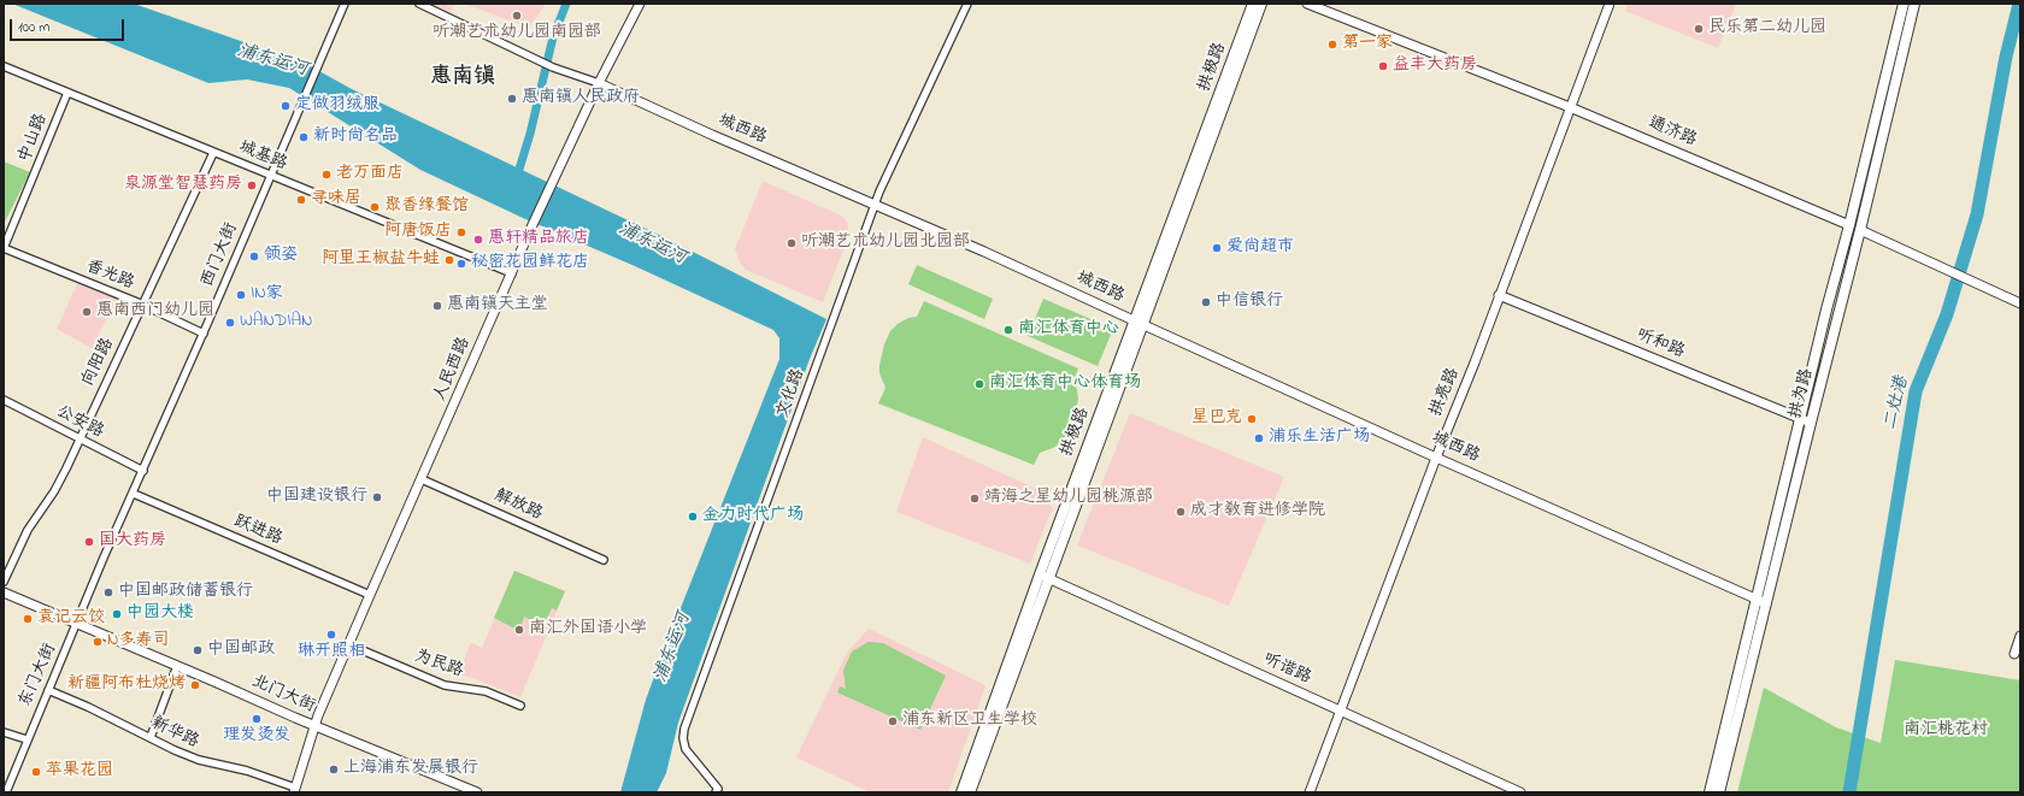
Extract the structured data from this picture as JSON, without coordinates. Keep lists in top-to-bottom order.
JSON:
{
  "streets": {
    "main road": ["拱极路", "拱为路"],
    "street": [
      "城西路",
      "通济路",
      "中山路",
      "城基路",
      "西门大街",
      "香光路",
      "听和路",
      "向阳路",
      "人民西路",
      "拱亮路",
      "文化路",
      "公安路",
      "解放路",
      "跃进路",
      "为民路",
      "听谐路",
      "东门大街",
      "北门大街",
      "新华路"
    ]
  },
  "crossings": [
    ["拱极路", "城西路"],
    ["拱极路", "听谐路"],
    ["城西路", "人民西路"],
    ["城西路", "拱亮路"],
    ["城西路", "文化路"],
    ["城西路", "拱为路"],
    ["通济路", "拱亮路"],
    ["通济路", "拱为路"],
    ["中山路", "城基路"],
    ["中山路", "香光路"],
    ["城基路", "西门大街"],
    ["城基路", "向阳路"],
    ["城基路", "人民西路"],
    ["西门大街", "香光路"],
    ["西门大街", "公安路"],
    ["西门大街", "跃进路"],
    ["西门大街", "东门大街"],
    ["西门大街", "北门大街"],
    ["香光路", "向阳路"],
    ["听和路", "拱亮路"],
    ["听和路", "拱为路"],
    ["向阳路", "公安路"],
    ["人民西路", "解放路"],
    ["人民西路", "跃进路"],
    ["人民西路", "为民路"],
    ["人民西路", "北门大街"],
    ["人民西路", "新华路"],
    ["拱亮路", "听谐路"],
    ["东门大街", "北门大街"],
    ["东门大街", "新华路"]
  ],
  "districts": ["惠南镇"],
  "water": ["浦东运河", "二灶港"],
  "parks": ["南汇桃花村"],
  "places": [
    "听潮艺术幼儿园南园部",
    "民乐第二幼儿园",
    "第一家",
    "益丰大药房",
    "惠南镇人民政府",
    "定做羽绒服",
    "新时尚名品",
    "老万面店",
    "泉源堂智慧药房",
    "寻味居",
    "聚香缘餐馆",
    "阿唐饭店",
    "惠轩精品旅店",
    "听潮艺术幼儿园北园部",
    "爱尚超市",
    "领姿",
    "阿里王椒盐牛蛙",
    "秘密花园鲜花店",
    "IN家",
    "中信银行",
    "惠南镇天主堂",
    "惠南西门幼儿园",
    "WANDIAN",
    "南汇体育中心",
    "南汇体育中心体育场",
    "星巴克",
    "浦乐生活广场",
    "中国建设银行",
    "靖海之星幼儿园桃源部",
    "成才教育进修学院",
    "金力时代广场",
    "国大药房",
    "中国邮政储蓄银行",
    "中园大楼",
    "袁记云饺",
    "南汇外国语小学",
    "琳开照相",
    "N多寿司",
    "中国邮政",
    "新疆阿布杜烧烤",
    "理发烫发",
    "浦东新区卫生学校",
    "上海浦东发展银行",
    "苹果花园"
  ],
  "scale_bar": "100 m"
}
